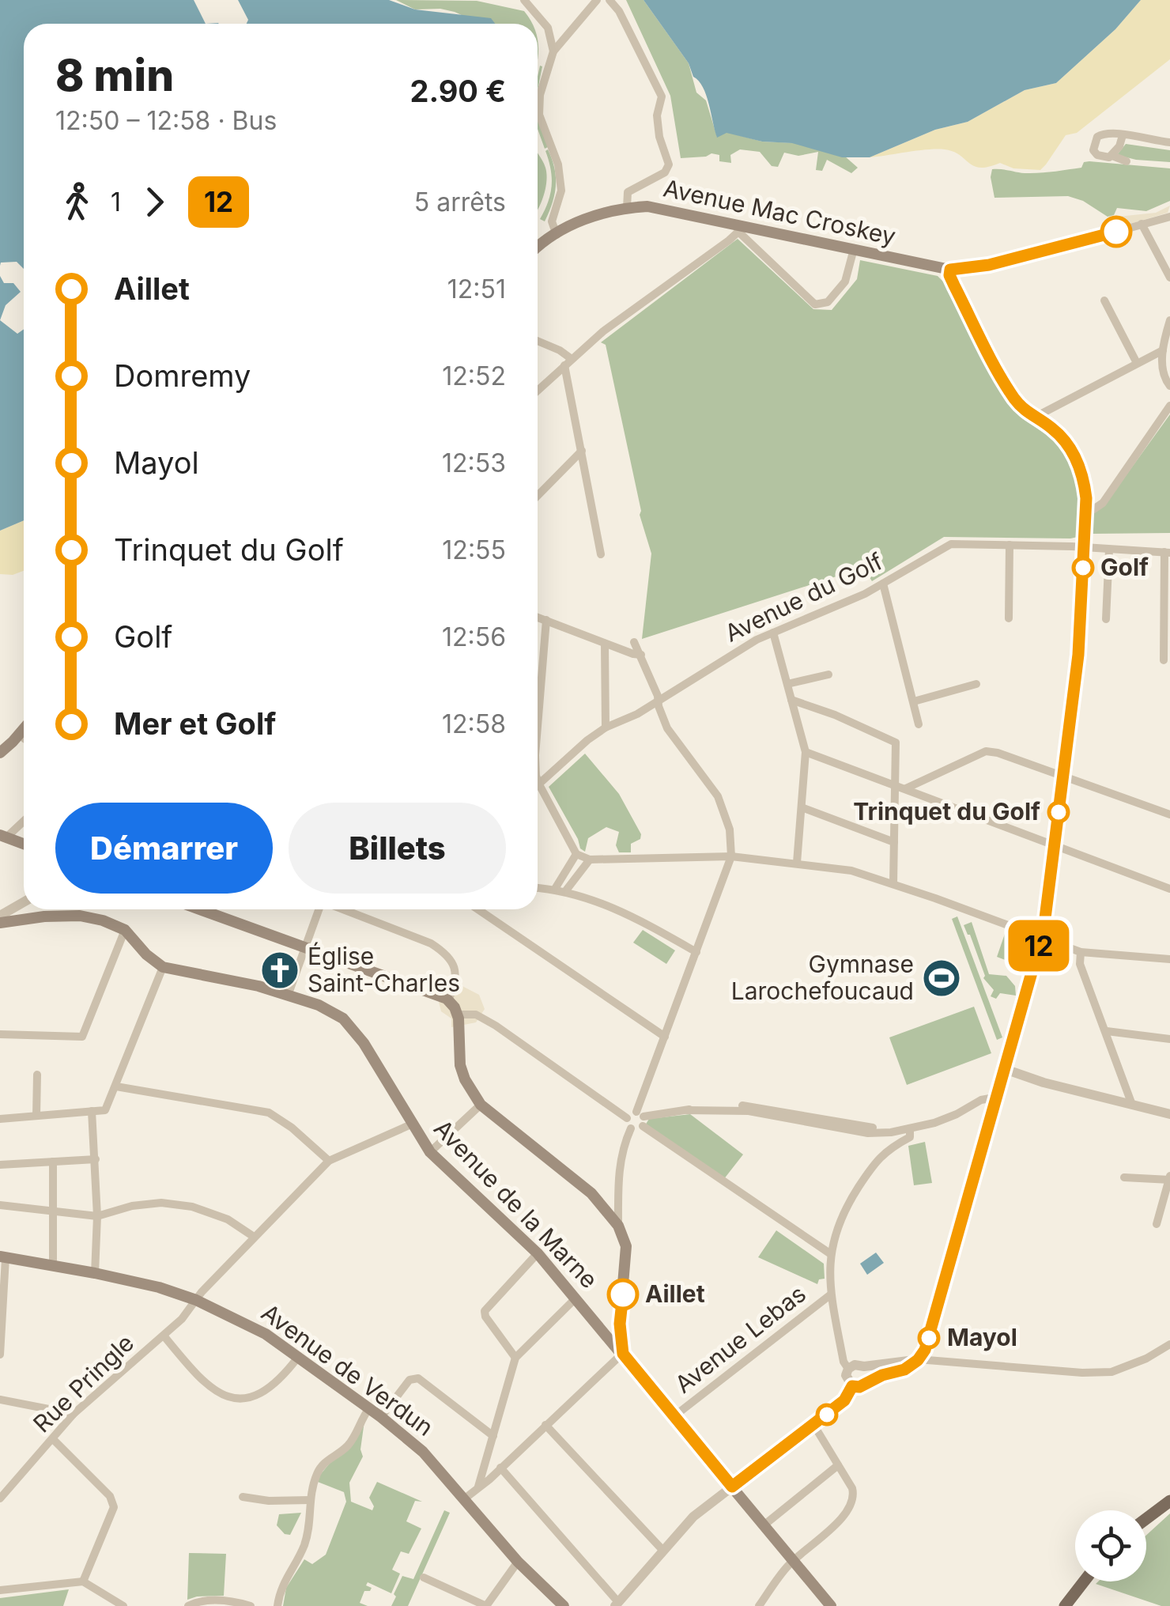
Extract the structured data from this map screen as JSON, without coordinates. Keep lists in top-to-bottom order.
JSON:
{
  "streets": {
    "main road": ["Avenue Mac Croskey", "Avenue de la Marne", "Avenue de Verdun"],
    "street": ["Avenue du Golf", "Avenue Lebas", "Rue Pringle"]
  },
  "crossings": [
    ["Avenue de la Marne", "Avenue Lebas"],
    ["Avenue de Verdun", "Rue Pringle"]
  ],
  "places": {
    "other": [
      "Golf",
      "Trinquet du Golf",
      "Aillet",
      "Mayol"
    ],
    "church": ["Église Saint-Charles"],
    "sports": ["Gymnase Larochefoucaud"]
  },
  "lines": ["bus line 12"],
  "page": {
    "on_map": "12",
    "heading": ["8 min", "12:50 – 12:58 · Bus", "2.90 €"],
    "legs": ["1", "12", "5 arrêts"],
    "list": [
      {
        "name": "Aillet",
        "value": "12:51"
      },
      {
        "name": "Domremy",
        "value": "12:52"
      },
      {
        "name": "Mayol",
        "value": "12:53"
      },
      {
        "name": "Trinquet du Golf",
        "value": "12:55"
      },
      {
        "name": "Golf",
        "value": "12:56"
      },
      {
        "name": "Mer et Golf",
        "value": "12:58"
      }
    ],
    "buttons": ["Démarrer", "Billets"]
  }
}
